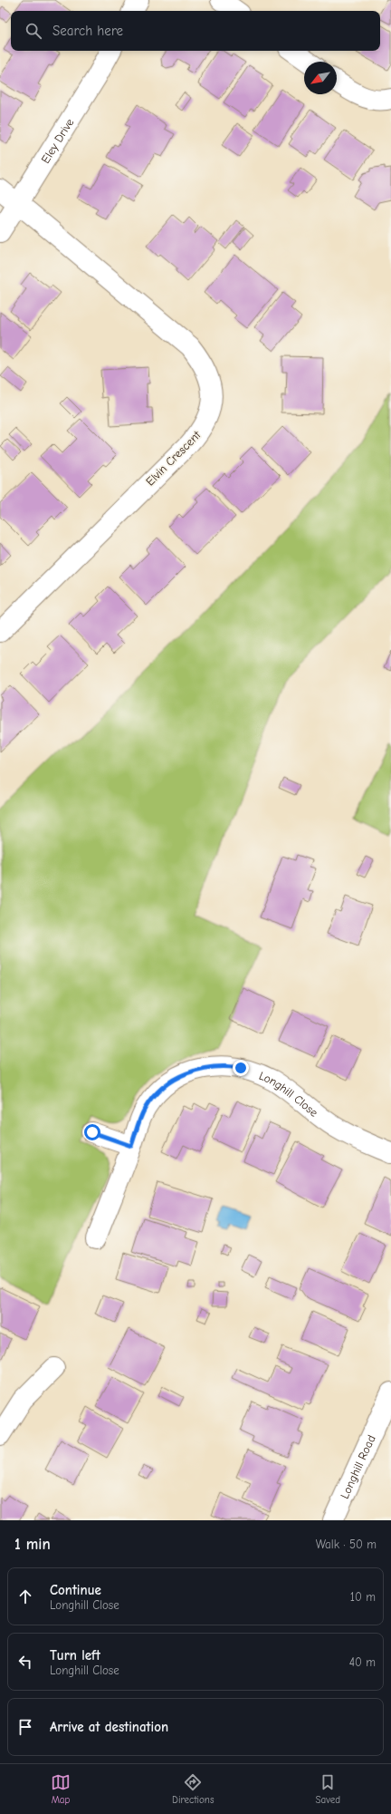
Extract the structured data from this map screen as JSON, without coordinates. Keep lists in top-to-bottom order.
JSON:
{
  "streets": {
    "street": [
      "Eley Drive",
      "Elvin Crescent",
      "Longhill Close",
      "Longhill Road"
    ]
  },
  "crossings": [
    ["Eley Drive", "Elvin Crescent"]
  ],
  "north": "bottom left",
  "page": {
    "search": "Search here",
    "heading": ["1 min", "Walk · 50 m"],
    "list": [
      ["Continue", "Longhill Close", "10 m"],
      ["Turn left", "Longhill Close", "40 m"],
      "Arrive at destination"
    ],
    "nav": ["Map", "Directions", "Saved"]
  }
}
